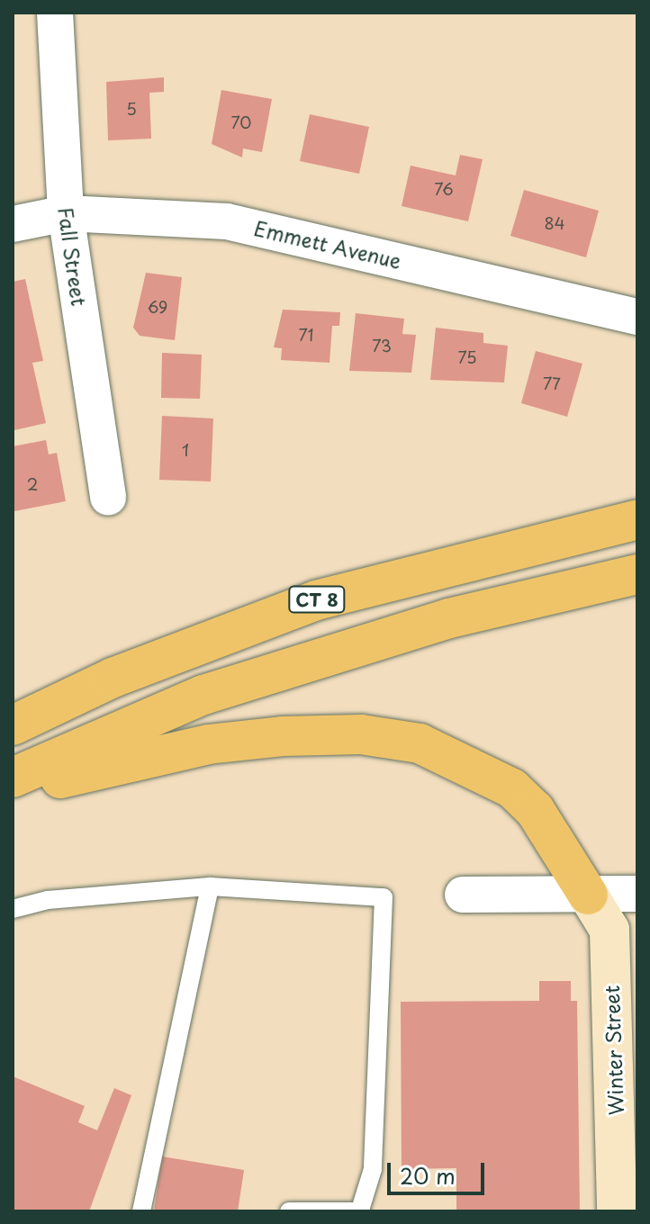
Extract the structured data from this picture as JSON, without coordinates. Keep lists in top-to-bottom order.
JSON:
{
  "streets": {
    "highway": ["CT 8"],
    "main road": ["Winter Street"],
    "street": ["Emmett Avenue", "Fall Street"]
  },
  "crossings": [
    ["Emmett Avenue", "Fall Street"]
  ],
  "house_numbers": [
    "5",
    "70",
    "76",
    "84",
    "69",
    "71",
    "73",
    "75",
    "77",
    "1",
    "2"
  ],
  "scale_bar": "20 m"
}
